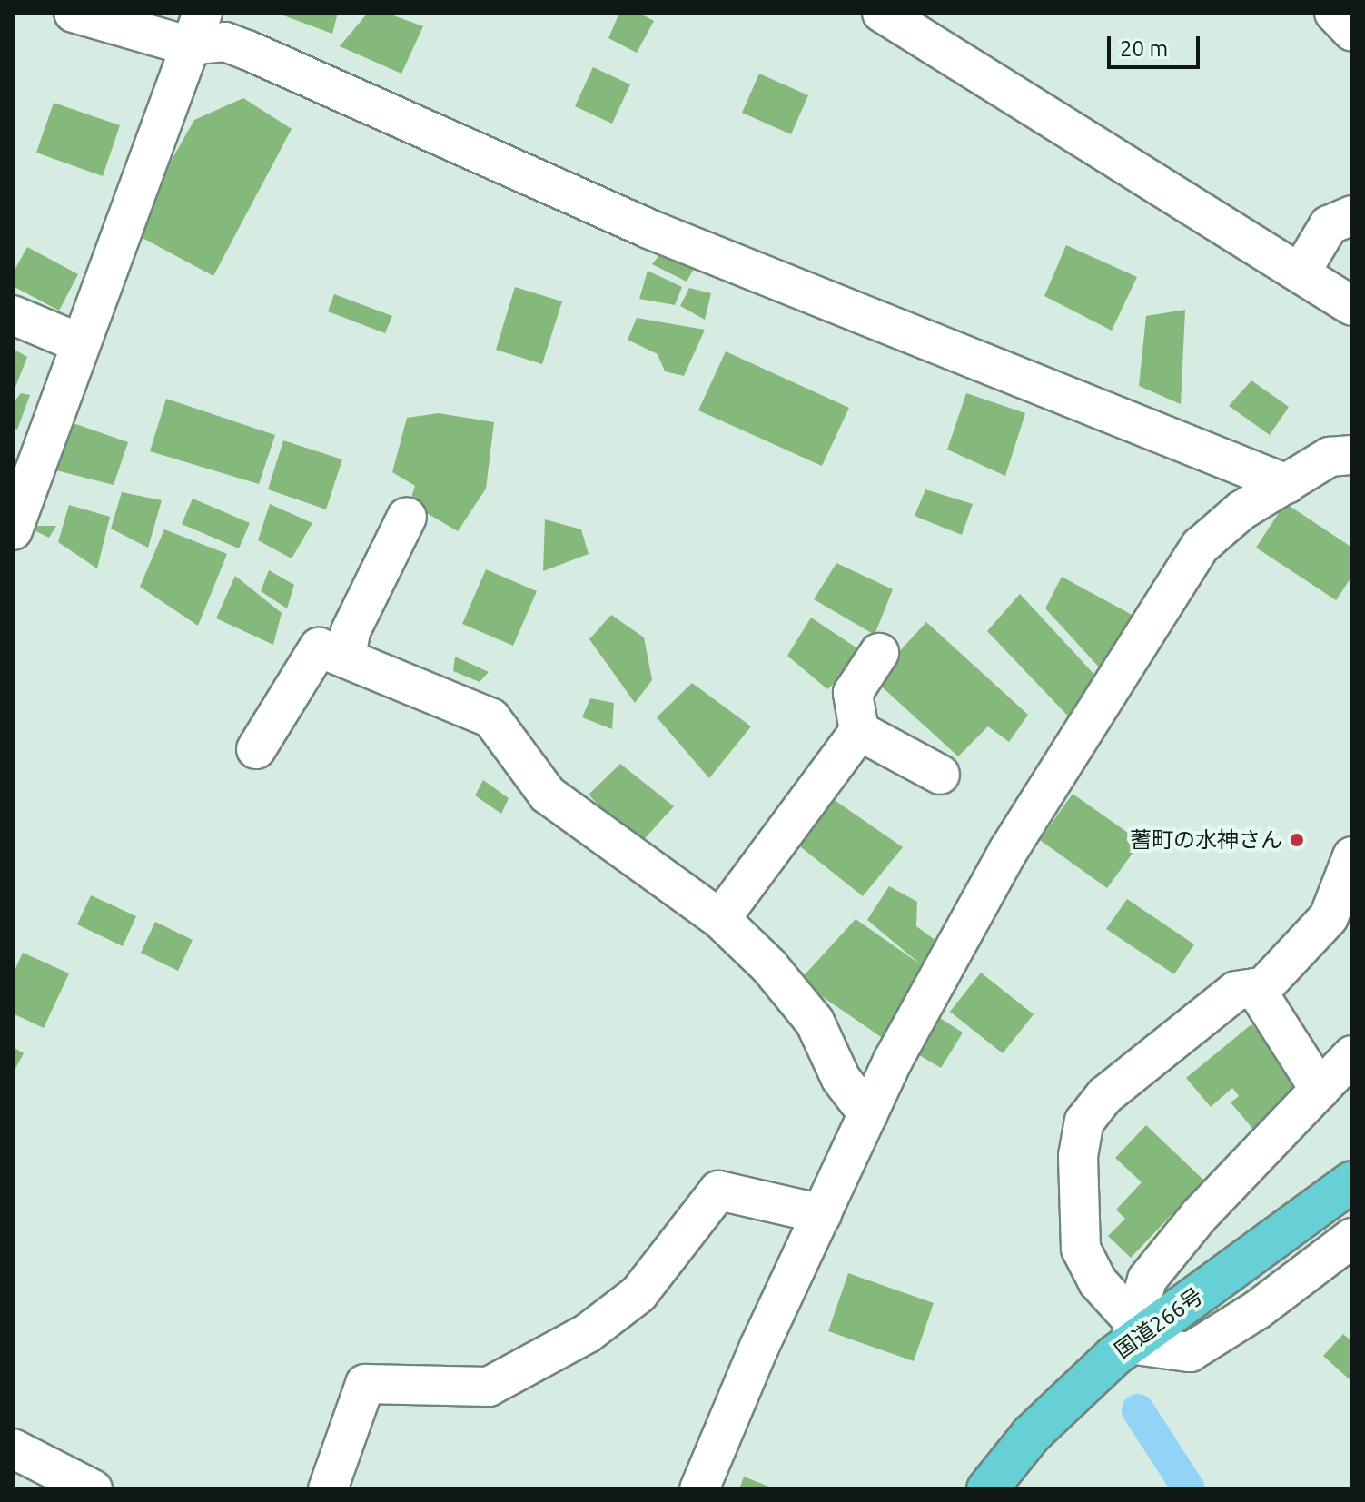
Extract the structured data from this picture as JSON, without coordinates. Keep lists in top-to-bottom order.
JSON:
{
  "streets": {
    "highway": ["国道266号"]
  },
  "places": ["蓍町の水神さん"],
  "scale_bar": "20 m"
}
